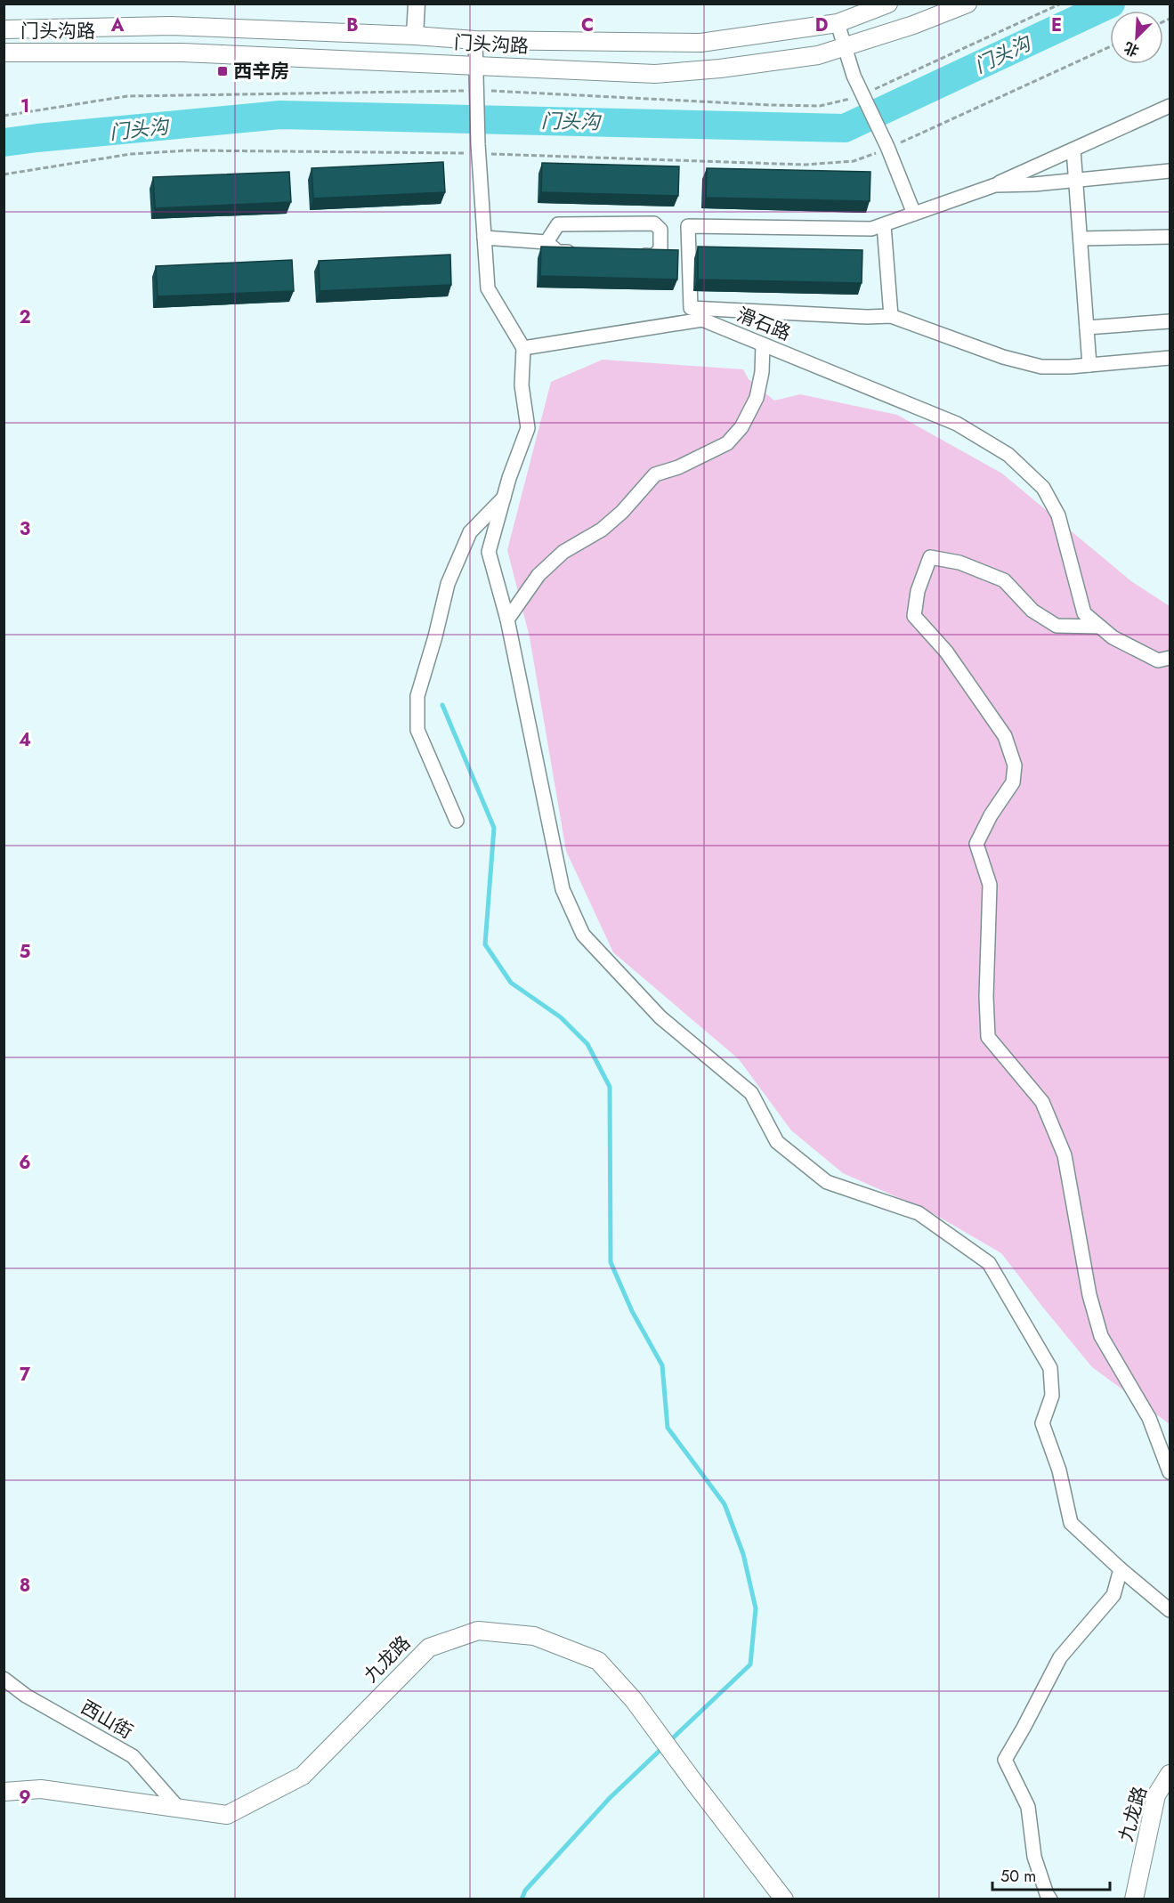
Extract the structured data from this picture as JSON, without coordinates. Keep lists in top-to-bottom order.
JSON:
{
  "streets": {
    "main road": ["门头沟路", "九龙路"],
    "street": ["滑石路", "西山街"]
  },
  "crossings": [
    ["九龙路", "西山街"]
  ],
  "water": ["门头沟"],
  "places": {
    "transit": ["西辛房"]
  },
  "scale_bar": "50 m",
  "north": "bottom left",
  "grid": {
    "columns": [
      "A",
      "B",
      "C",
      "D",
      "E"
    ],
    "rows": [
      "1",
      "2",
      "3",
      "4",
      "5",
      "6",
      "7",
      "8",
      "9"
    ]
  }
}
